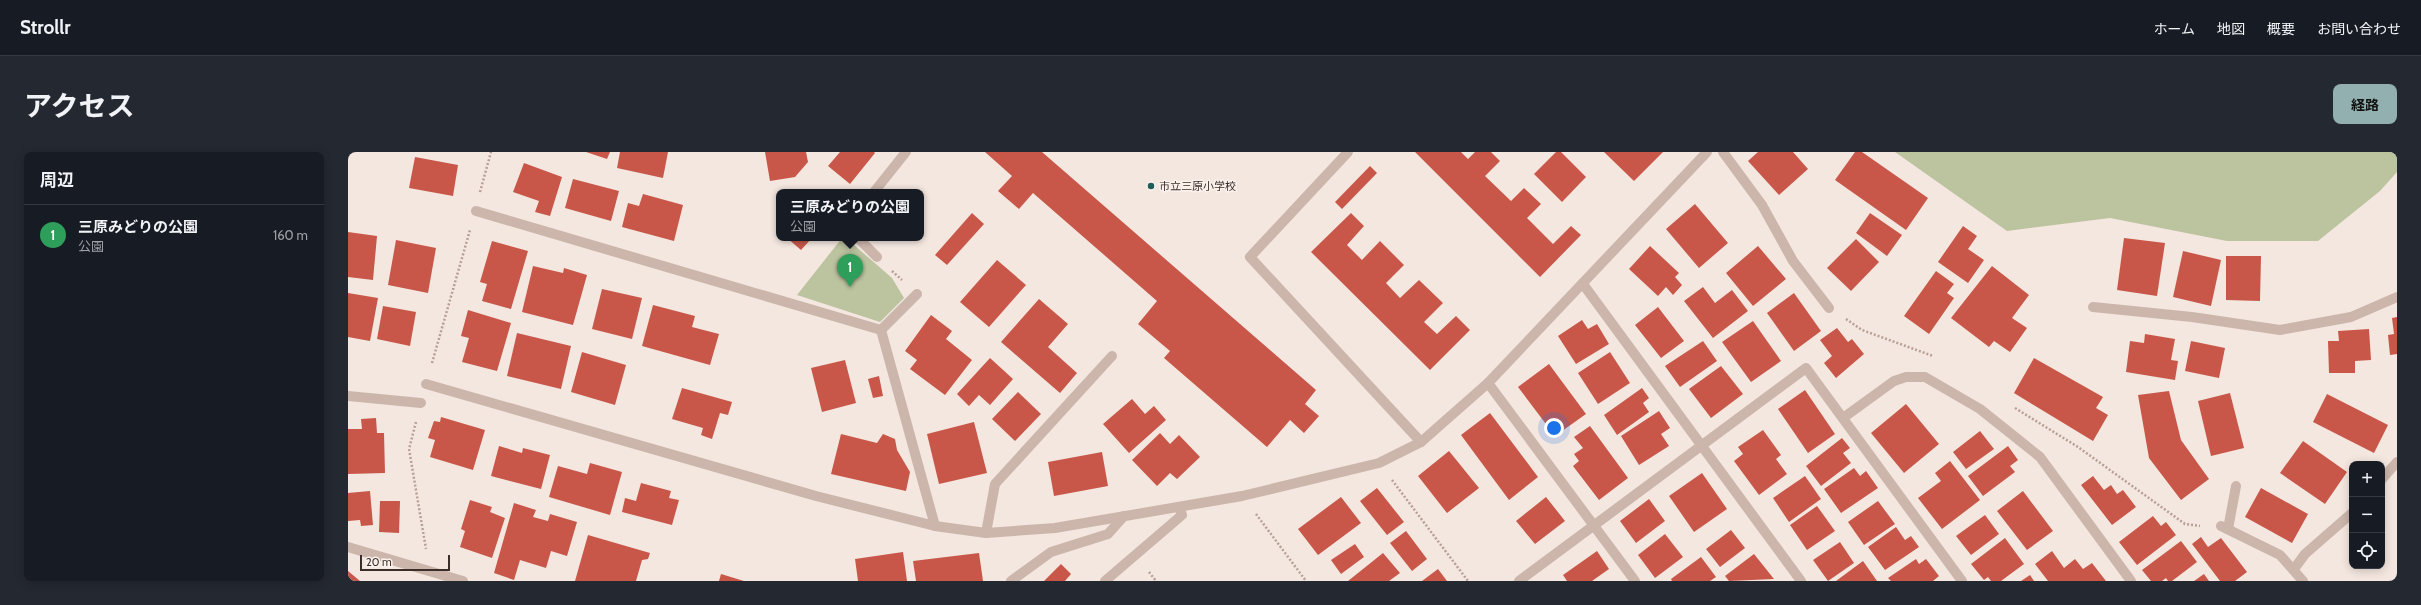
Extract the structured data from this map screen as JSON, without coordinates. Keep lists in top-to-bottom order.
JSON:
{
  "places": ["市立三原小学校"],
  "scale_bar": "20 m",
  "page": {
    "header": "Strollr",
    "nav": [
      "ホーム",
      "地図",
      "概要",
      "お問い合わせ"
    ],
    "title": "アクセス",
    "buttons": "経路",
    "heading": "周辺",
    "popup": ["三原みどりの公園", "公園"],
    "list": [
      {
        "mark": "1",
        "name": "三原みどりの公園",
        "note": "公園",
        "value": "160 m"
      }
    ],
    "pins": "1",
    "map_buttons": ["+", "−"],
    "scale": "20 m"
  }
}
